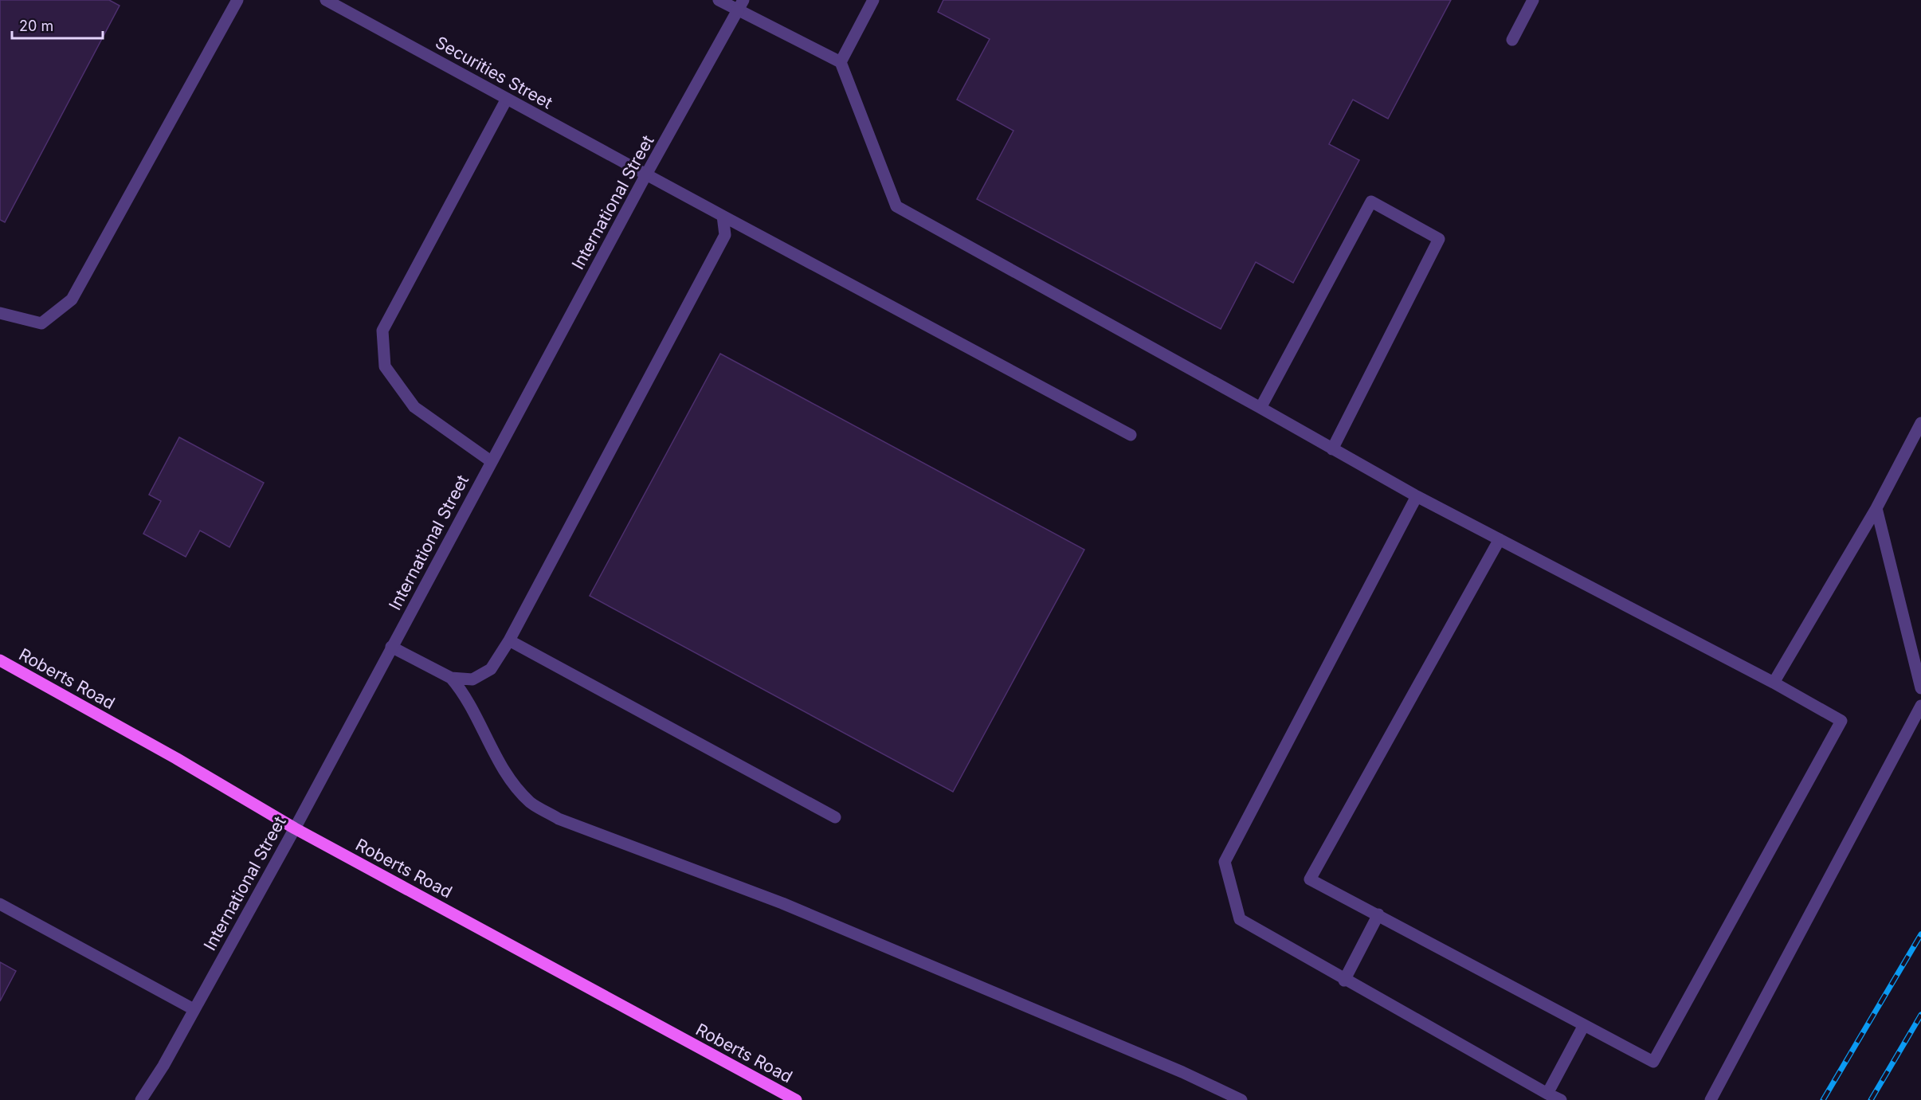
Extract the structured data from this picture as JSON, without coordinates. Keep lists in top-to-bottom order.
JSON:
{
  "streets": {
    "main road": ["Roberts Road"],
    "street": ["Securities Street", "International Street"]
  },
  "crossings": [
    ["Securities Street", "International Street"],
    ["International Street", "Roberts Road"]
  ],
  "scale_bar": "20 m"
}
